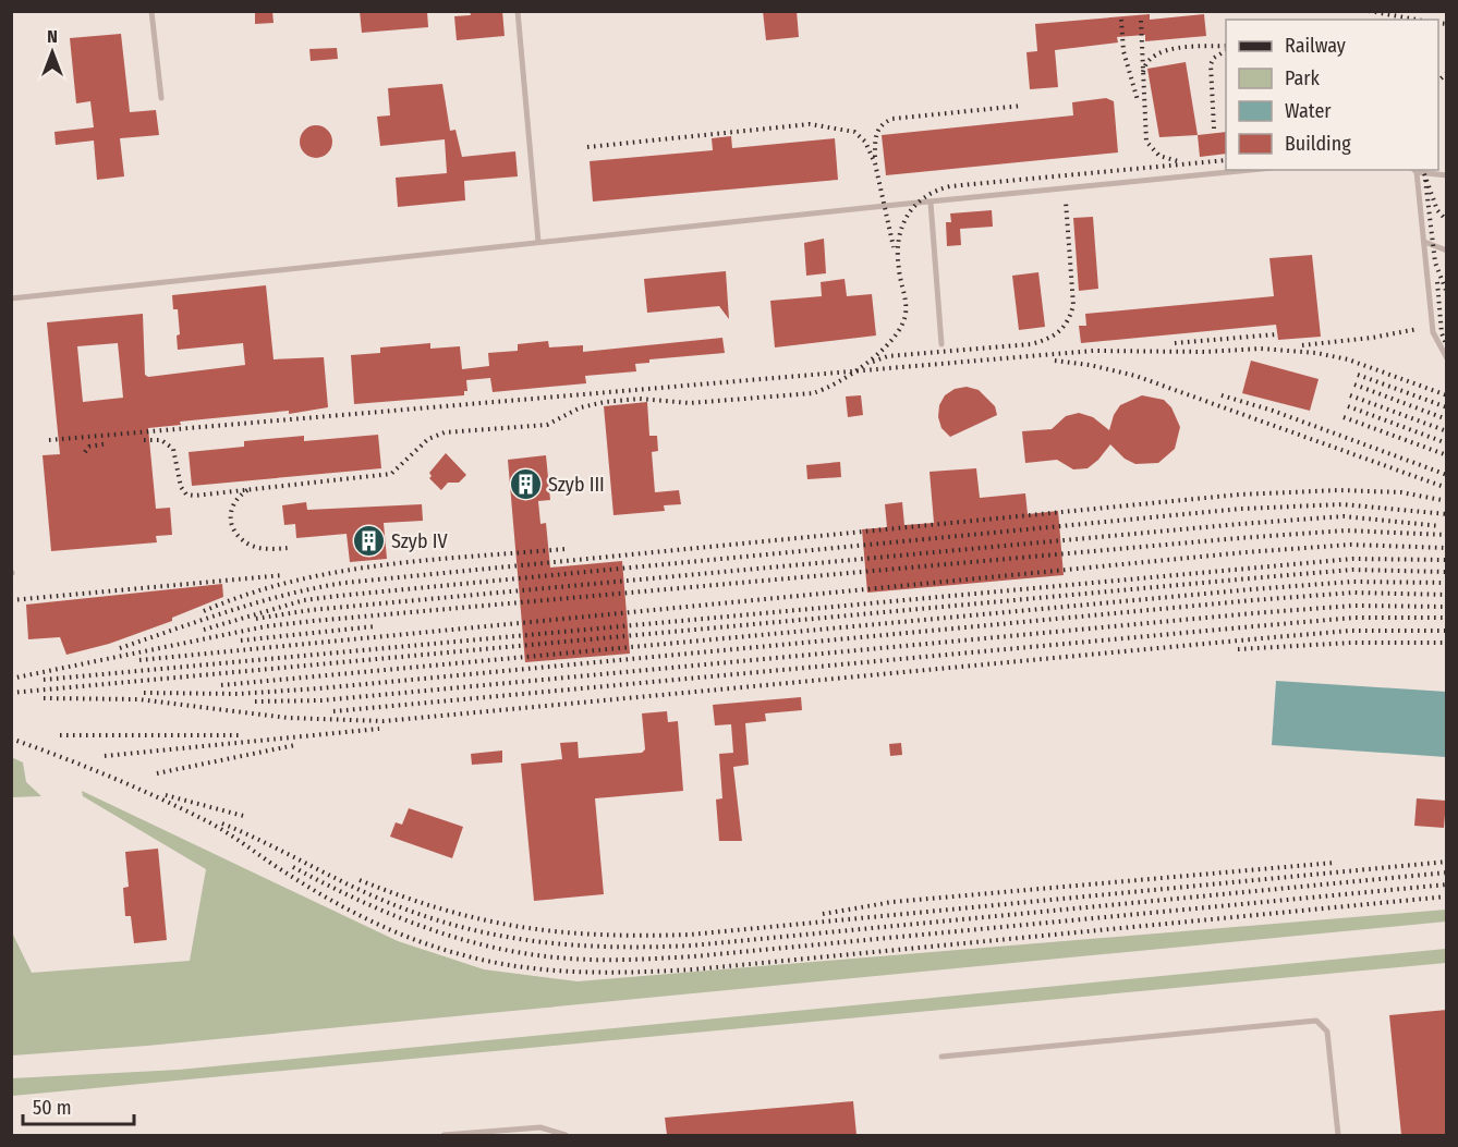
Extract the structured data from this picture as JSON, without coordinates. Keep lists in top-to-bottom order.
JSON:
{
  "places": {
    "building": ["Szyb III", "Szyb IV"]
  },
  "legend": [
    "Railway",
    "Park",
    "Water",
    "Building"
  ],
  "scale_bar": "50 m",
  "north": "top"
}
